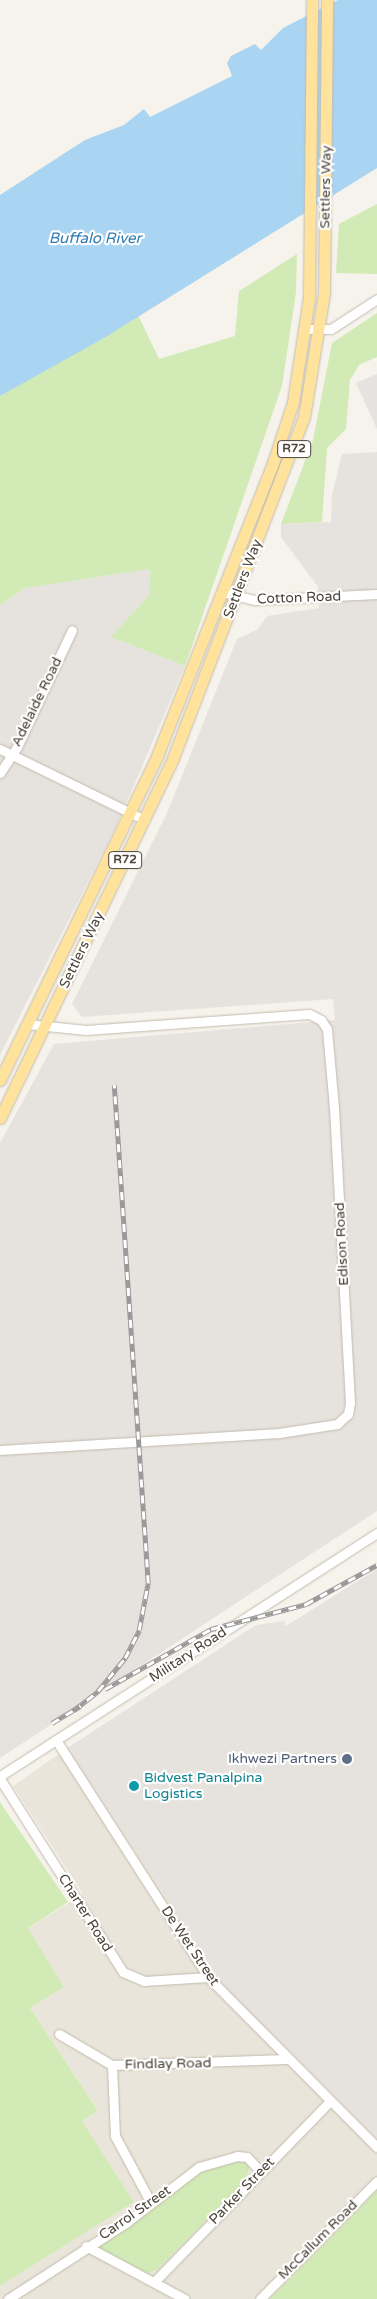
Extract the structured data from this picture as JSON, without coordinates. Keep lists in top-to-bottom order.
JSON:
{
  "streets": {
    "main road": ["Settlers Way", "R72"],
    "street": [
      "Cotton Road",
      "Adelaide Road",
      "Edison Road",
      "Military Road",
      "Charter Road",
      "De Wet Street",
      "Findlay Road",
      "Parker Street",
      "Carrol Street",
      "McCallum Road"
    ]
  },
  "crossings": [
    ["Settlers Way", "Cotton Road"],
    ["Settlers Way", "Edison Road"],
    ["Military Road", "Charter Road"],
    ["Military Road", "De Wet Street"],
    ["Charter Road", "De Wet Street"],
    ["De Wet Street", "Findlay Road"],
    ["De Wet Street", "Parker Street"],
    ["Parker Street", "Carrol Street"]
  ],
  "water": ["Buffalo River"],
  "places": ["Ikhwezi Partners", "Bidvest Panalpina Logistics"]
}
